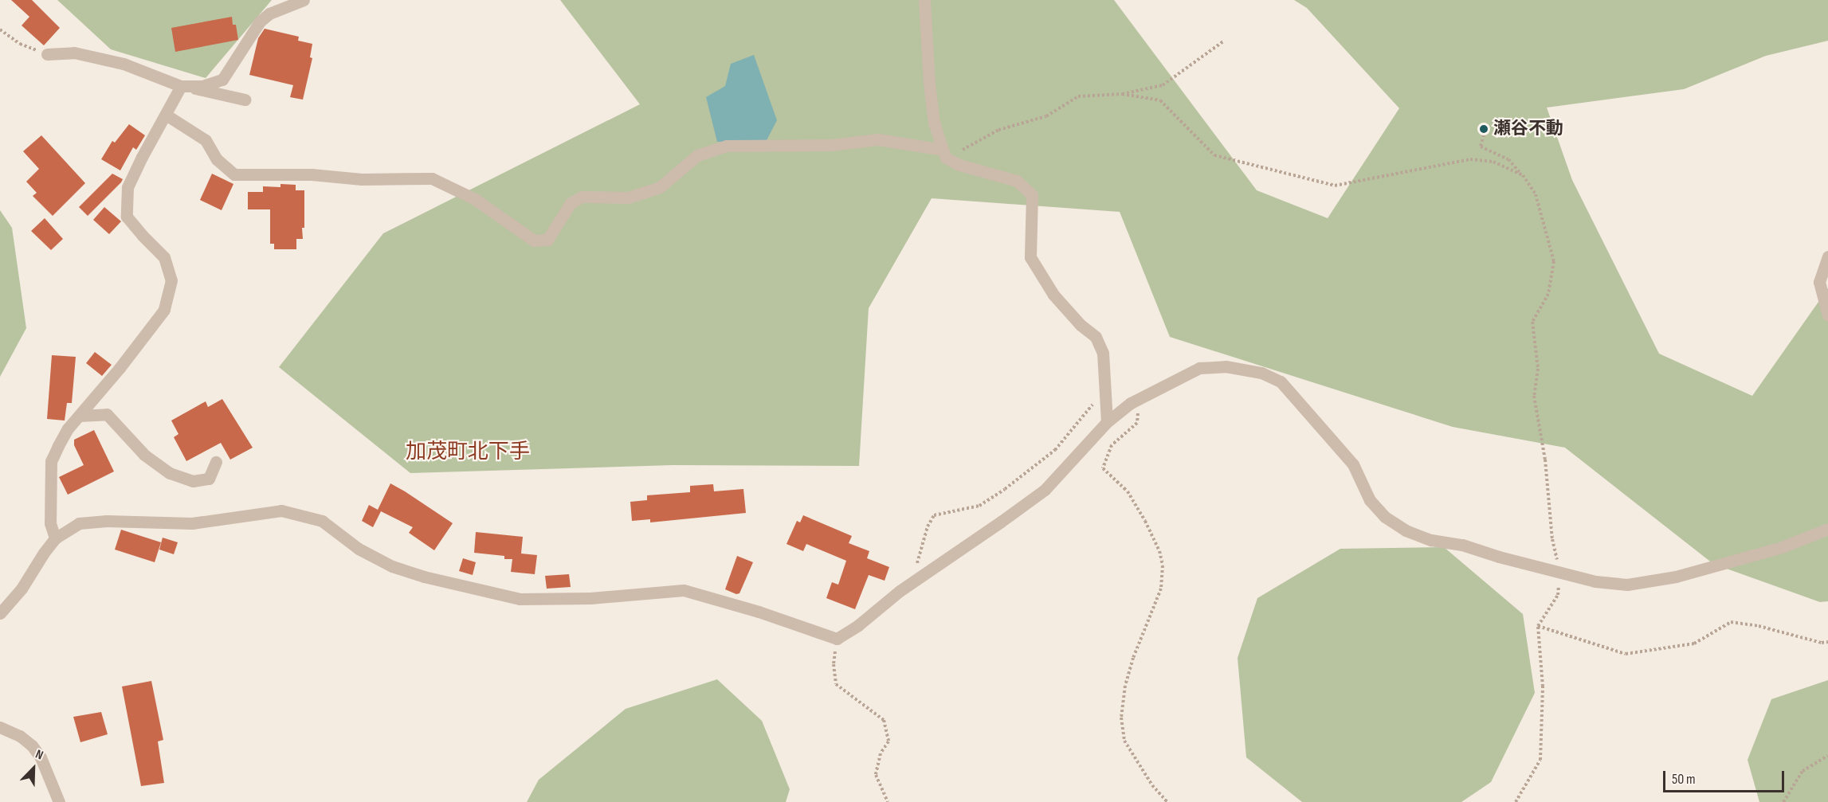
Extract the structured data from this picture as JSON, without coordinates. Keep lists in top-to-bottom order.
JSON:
{
  "districts": ["加茂町北下手"],
  "places": ["瀬谷不動"],
  "scale_bar": "50 m",
  "north": "top right"
}
